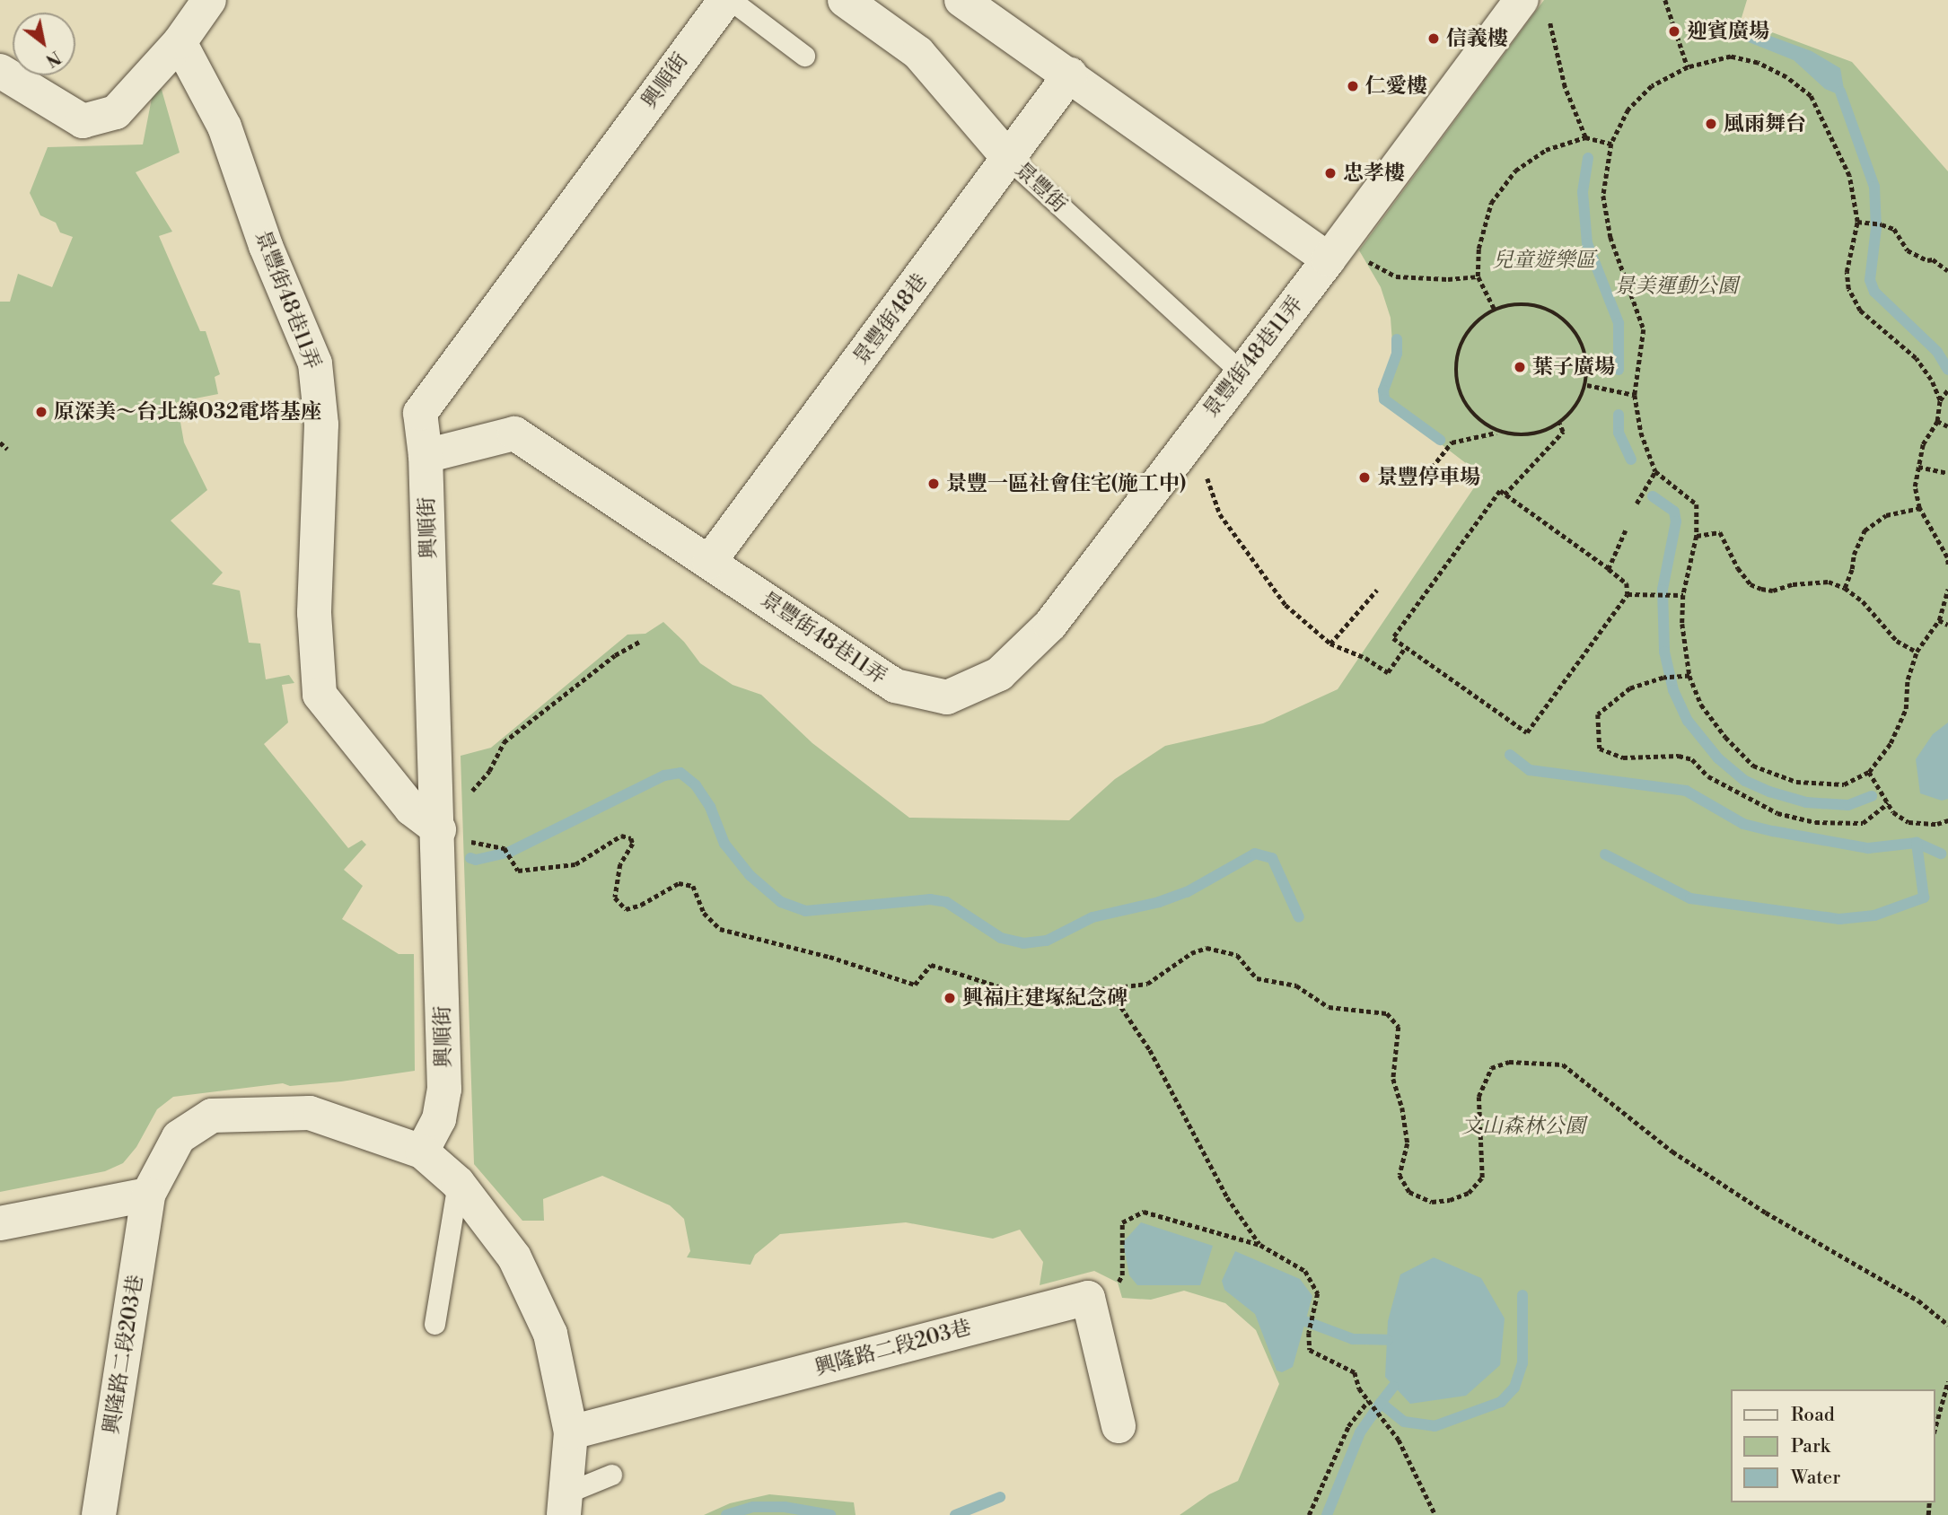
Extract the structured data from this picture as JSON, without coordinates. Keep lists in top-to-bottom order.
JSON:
{
  "streets": {
    "street": [
      "興順街",
      "景豐街",
      "景豐街48巷11弄",
      "景豐街48巷",
      "興隆路二段203巷"
    ]
  },
  "crossings": [
    ["興順街", "景豐街48巷11弄"],
    ["興順街", "興隆路二段203巷"],
    ["景豐街", "景豐街48巷11弄"],
    ["景豐街", "景豐街48巷"],
    ["景豐街48巷11弄", "景豐街48巷"]
  ],
  "parks": ["兒童遊樂區", "景美運動公園", "文山森林公園"],
  "places": [
    "迎賓廣場",
    "信義樓",
    "仁愛樓",
    "風雨舞台",
    "忠孝樓",
    "葉子廣場",
    "原深美～台北線032電塔基座",
    "景豐停車場",
    "景豐一區社會住宅(施工中)",
    "興福庄建塚紀念碑"
  ],
  "legend": ["Road", "Park", "Water"],
  "north": "bottom right"
}
